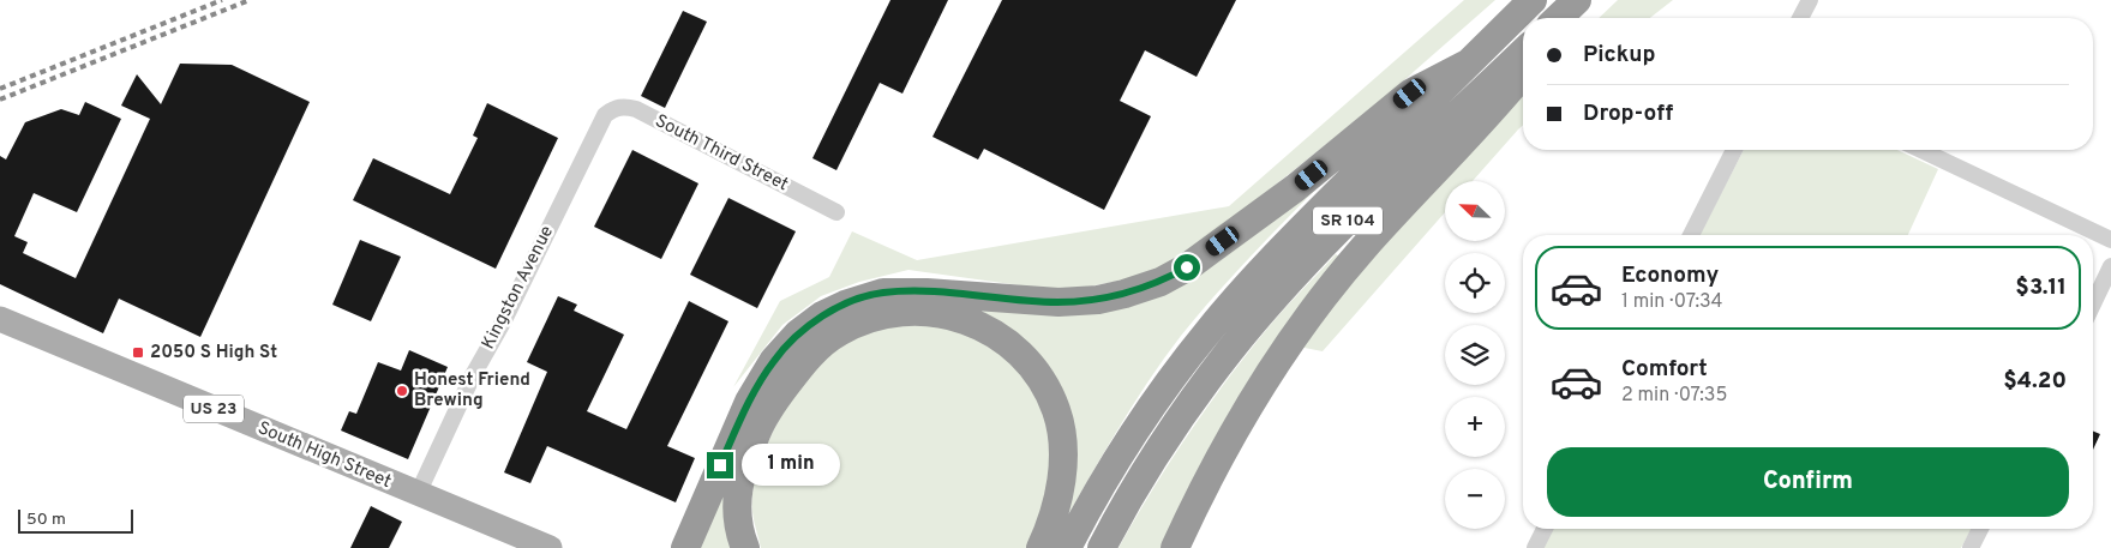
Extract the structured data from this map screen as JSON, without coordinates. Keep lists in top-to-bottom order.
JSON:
{
  "streets": {
    "highway": ["SR 104"],
    "main road": ["US 23", "South High Street"],
    "street": ["South Third Street", "Kingston Avenue"]
  },
  "crossings": [
    ["South Third Street", "Kingston Avenue"],
    ["Kingston Avenue", "South High Street"]
  ],
  "places": {
    "transit": ["2050 S High St"],
    "other": ["Honest Friend Brewing"]
  },
  "scale_bar": "50 m",
  "north": "top left",
  "page": {
    "banner": ["Pickup", "Drop-off"],
    "map_buttons": ["+", "−"],
    "list": [
      {
        "name": "Economy",
        "note": "1 min · 07:34",
        "value": "$3.11"
      },
      {
        "name": "Comfort",
        "note": "2 min · 07:35",
        "value": "$4.20"
      }
    ],
    "buttons": "Confirm",
    "bubble": "1 min",
    "scale": "50 m"
  }
}
